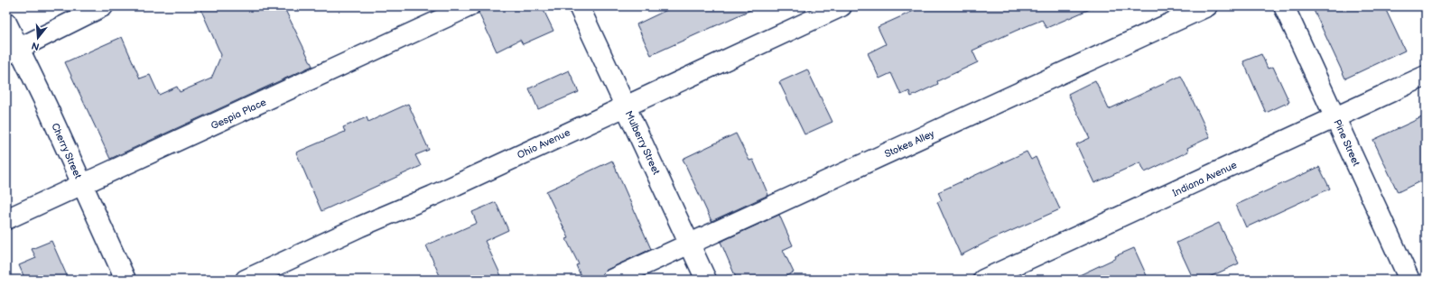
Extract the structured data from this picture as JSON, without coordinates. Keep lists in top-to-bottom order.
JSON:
{
  "streets": {
    "street": [
      "Gespia Place",
      "Mulberry Street",
      "Pine Street",
      "Ohio Avenue",
      "Stokes Alley",
      "Cherry Street",
      "Indiana Avenue"
    ]
  },
  "crossings": [
    ["Gespia Place", "Cherry Street"],
    ["Mulberry Street", "Ohio Avenue"],
    ["Mulberry Street", "Stokes Alley"],
    ["Pine Street", "Indiana Avenue"]
  ],
  "north": "bottom"
}
